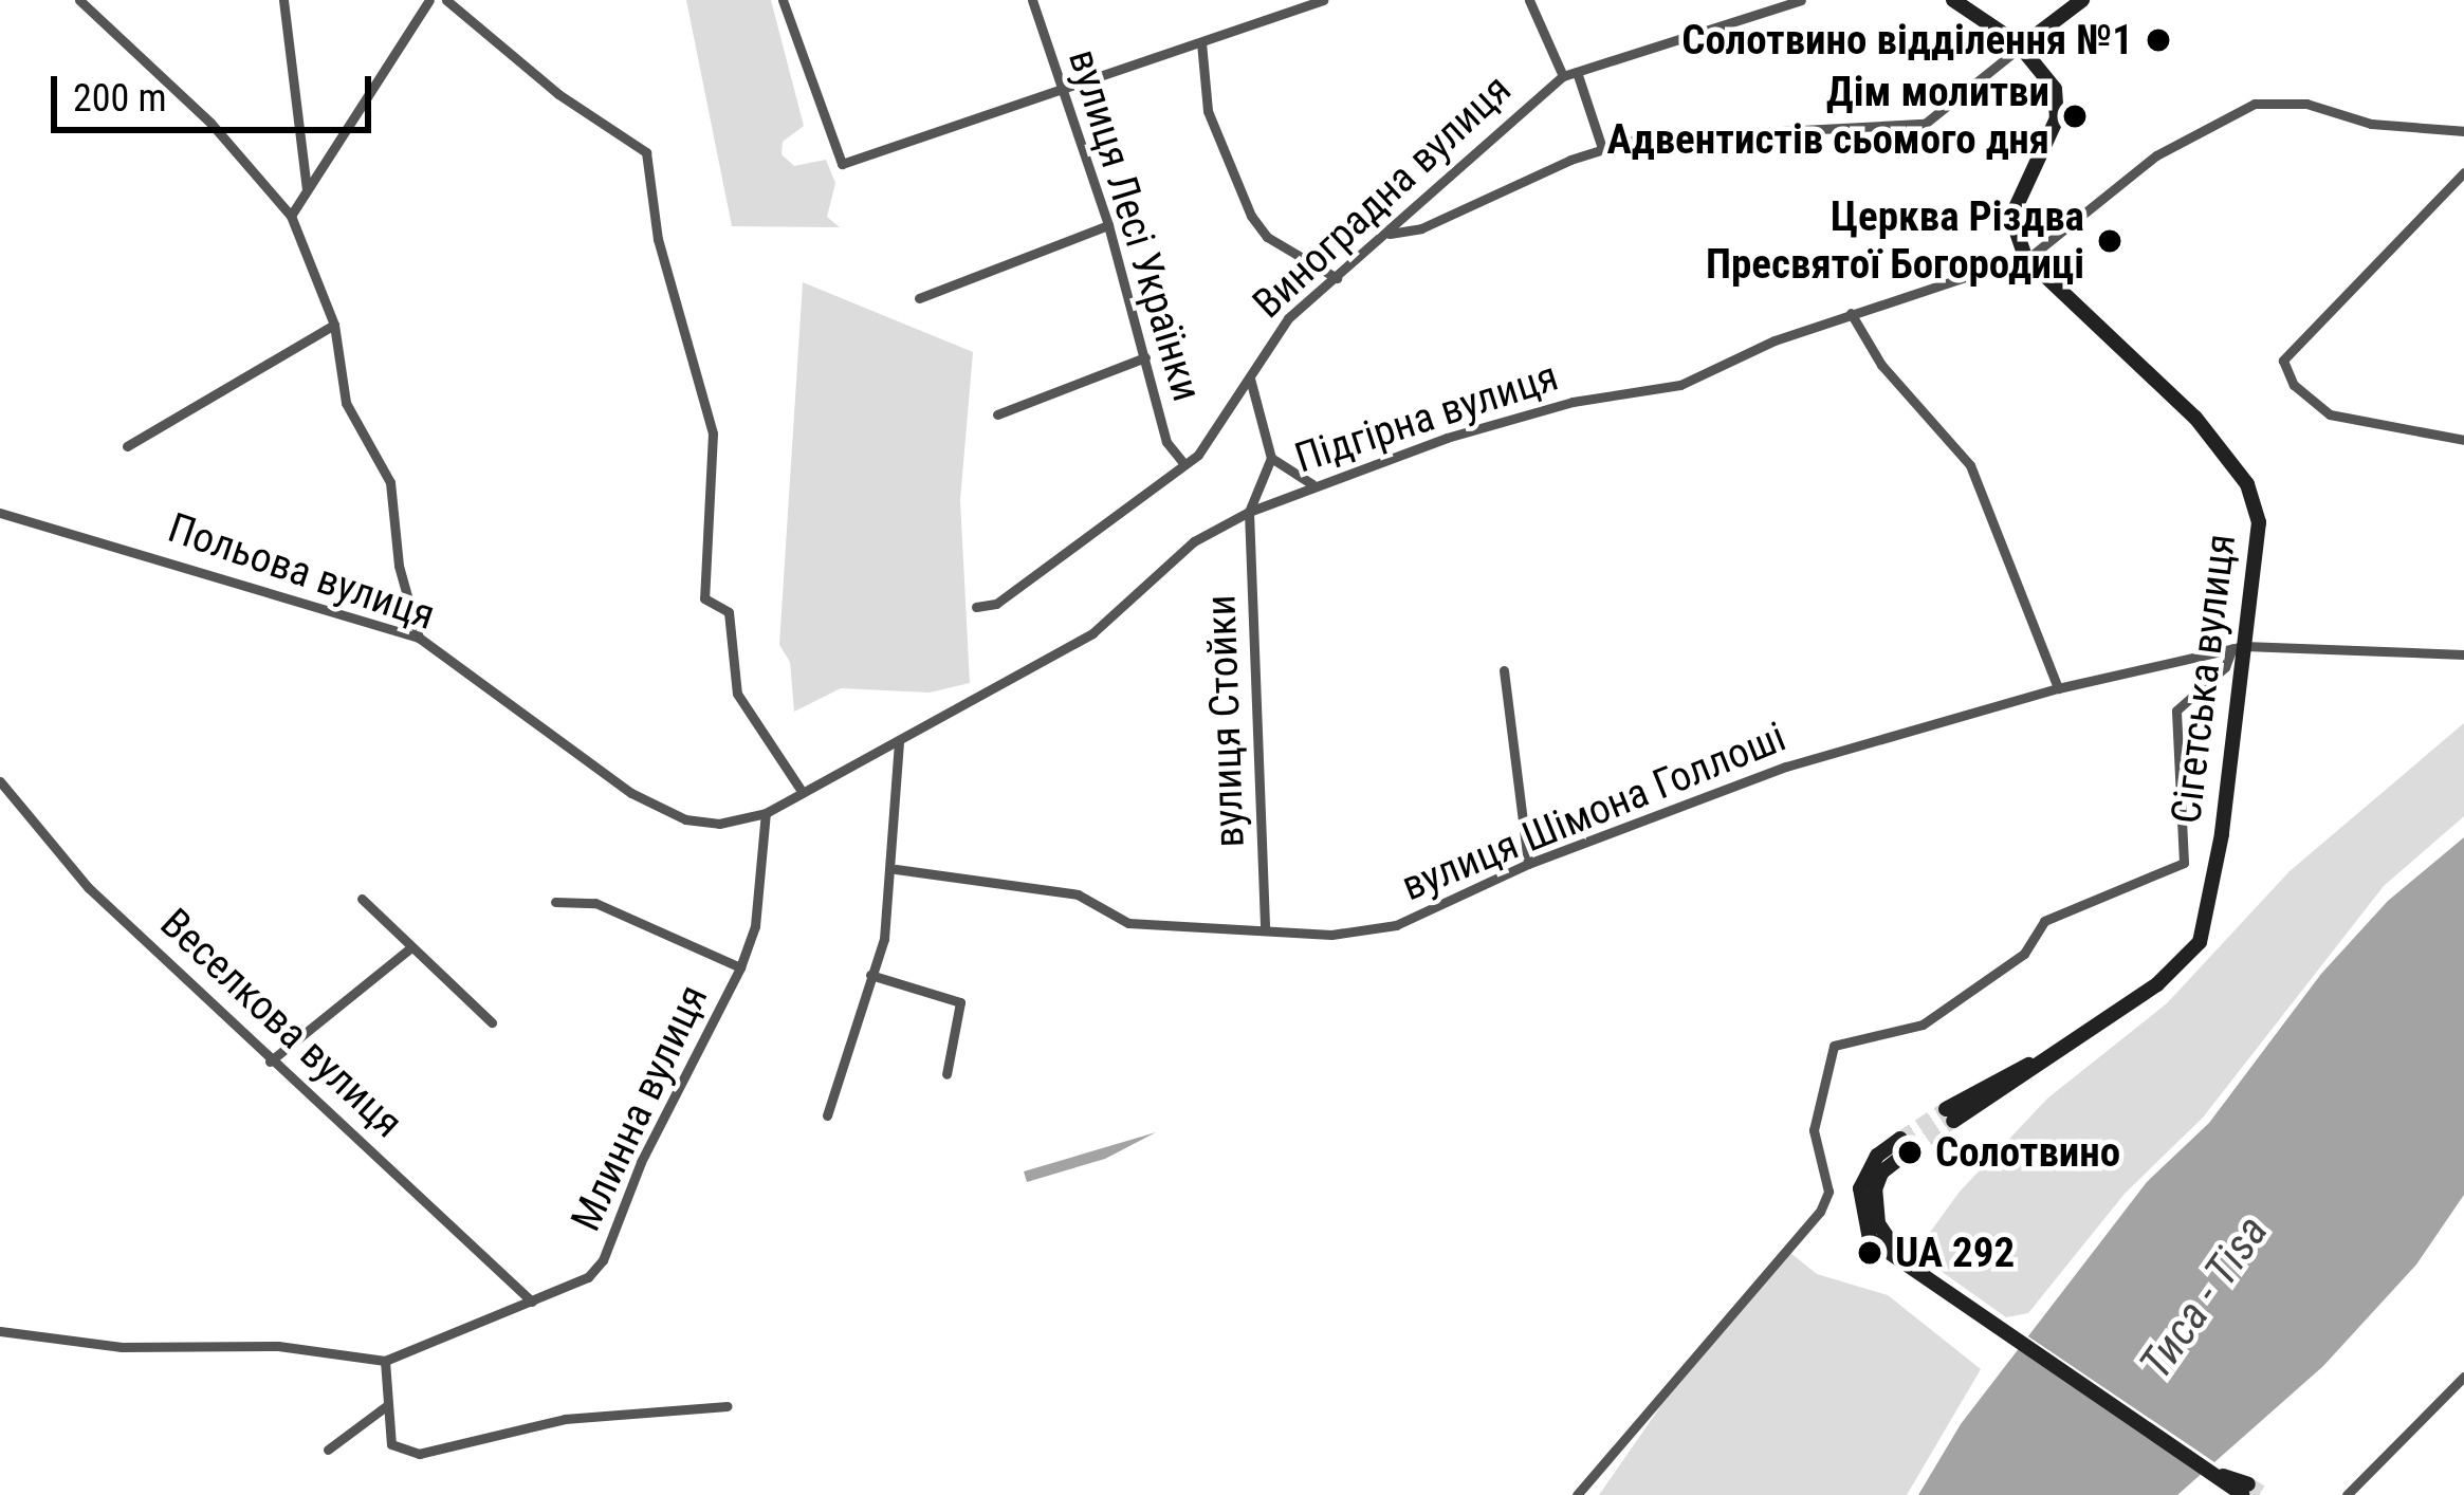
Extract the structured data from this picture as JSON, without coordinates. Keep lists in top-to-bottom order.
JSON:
{
  "streets": {
    "street": [
      "Виноградна вулиця",
      "вулиця Лесі Українки",
      "Підгірна вулиця",
      "Польова вулиця",
      "Сігетська вулиця",
      "вулиця Стойки",
      "вулиця Шімона Голлоші",
      "Веселкова вулиця",
      "Млинна вулиця"
    ]
  },
  "crossings": [
    ["Виноградна вулиця", "вулиця Лесі Українки"],
    ["Підгірна вулиця", "Польова вулиця"],
    ["Підгірна вулиця", "Сігетська вулиця"],
    ["Підгірна вулиця", "вулиця Стойки"],
    ["Польова вулиця", "Млинна вулиця"],
    ["Сігетська вулиця", "вулиця Шімона Голлоші"],
    ["вулиця Стойки", "вулиця Шімона Голлоші"],
    ["Веселкова вулиця", "Млинна вулиця"]
  ],
  "water": ["Тиса - Tisa"],
  "places": [
    "Солотвино відділення №1",
    "Дім молитви Адвентистів сьомого дня",
    "Церква Різдва Пресвятої Богородиці",
    "Солотвино",
    "UA 292"
  ],
  "scale_bar": "200 m"
}
